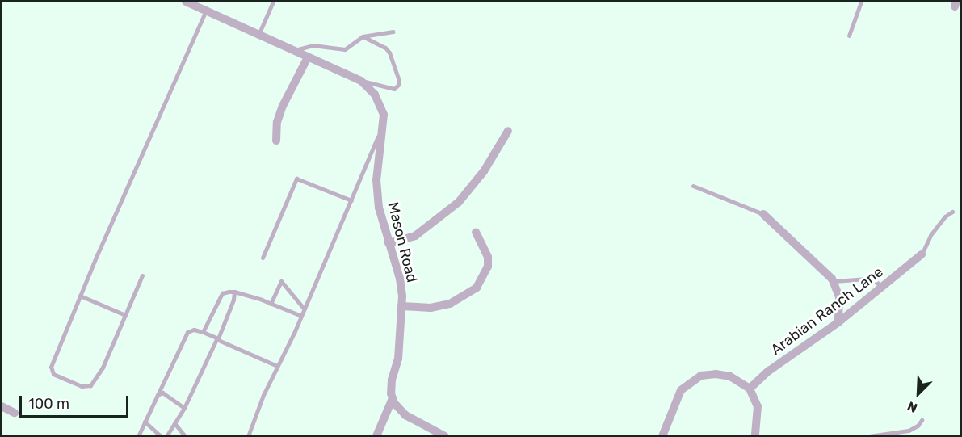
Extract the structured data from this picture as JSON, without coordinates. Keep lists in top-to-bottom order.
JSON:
{
  "streets": {
    "street": ["Mason Road", "Arabian Ranch Lane"]
  },
  "scale_bar": "100 m",
  "north": "bottom left"
}
